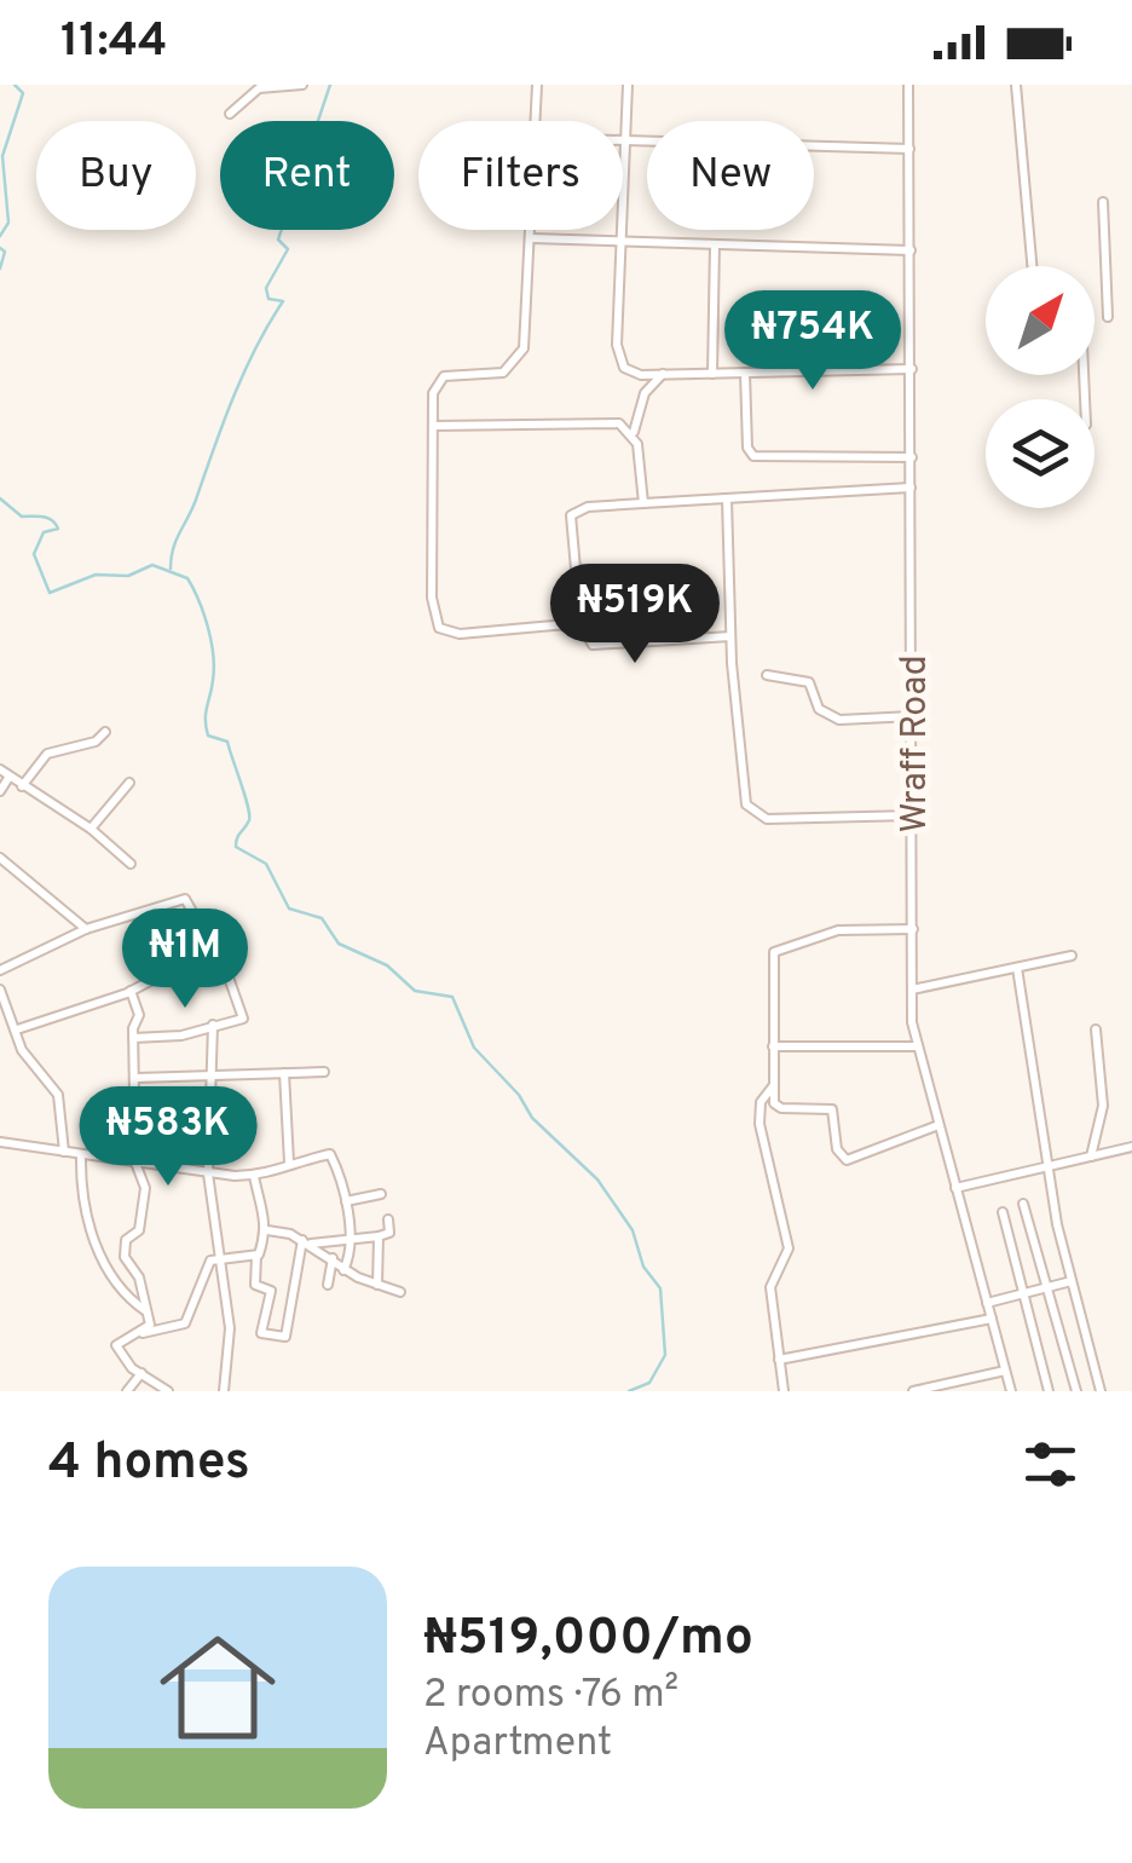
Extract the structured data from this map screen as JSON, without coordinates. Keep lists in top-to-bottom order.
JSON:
{
  "streets": {
    "street": ["Wraff Road"]
  },
  "north": "top right",
  "page": {
    "status": "11:44",
    "chip": [
      "Buy",
      "Rent",
      "Filters",
      "New"
    ],
    "price": [
      "₦754K",
      "₦519K",
      "₦1M",
      "₦583K"
    ],
    "heading": "4 homes",
    "list": [
      {
        "name": "₦519,000/mo",
        "note": "2 rooms · 76 m² · Apartment"
      }
    ]
  }
}
